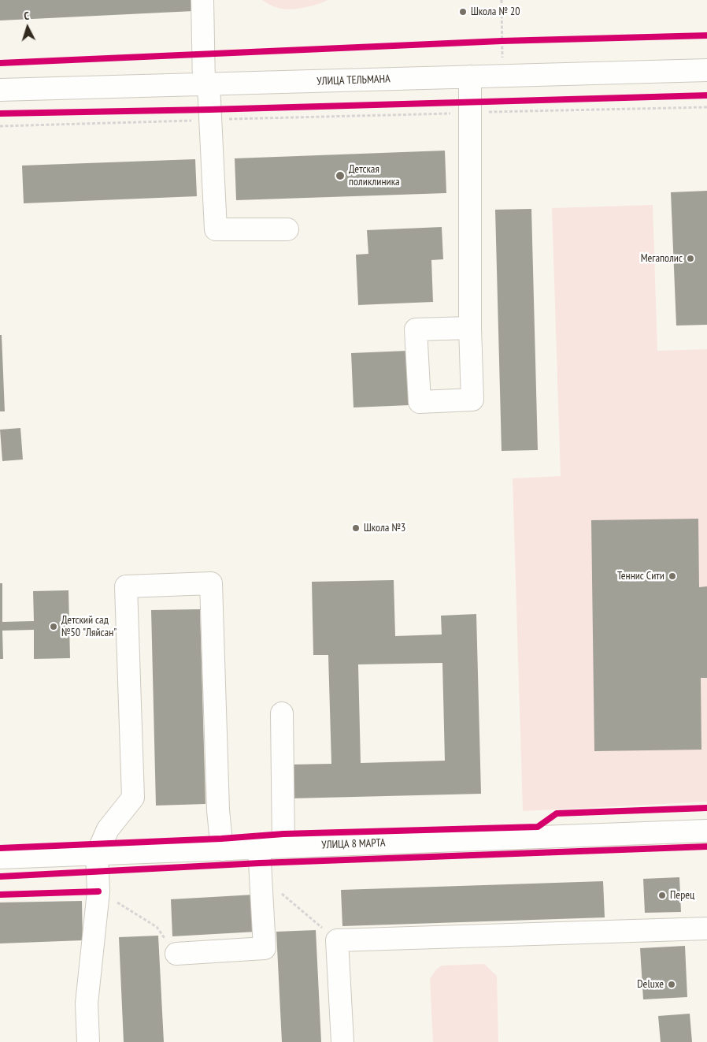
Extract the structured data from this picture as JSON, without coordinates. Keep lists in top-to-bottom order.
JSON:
{
  "streets": {
    "street": ["УЛИЦА ТЕЛЬМАНА", "УЛИЦА 8 МАРТА"]
  },
  "places": [
    "Школа № 20",
    "Детская поликлиника",
    "Мегаполис",
    "Школа №3",
    "Теннис Сити",
    "Детский сад №50 \"Ляйсан\"",
    "Перец",
    "Deluxe"
  ],
  "north": "top"
}
